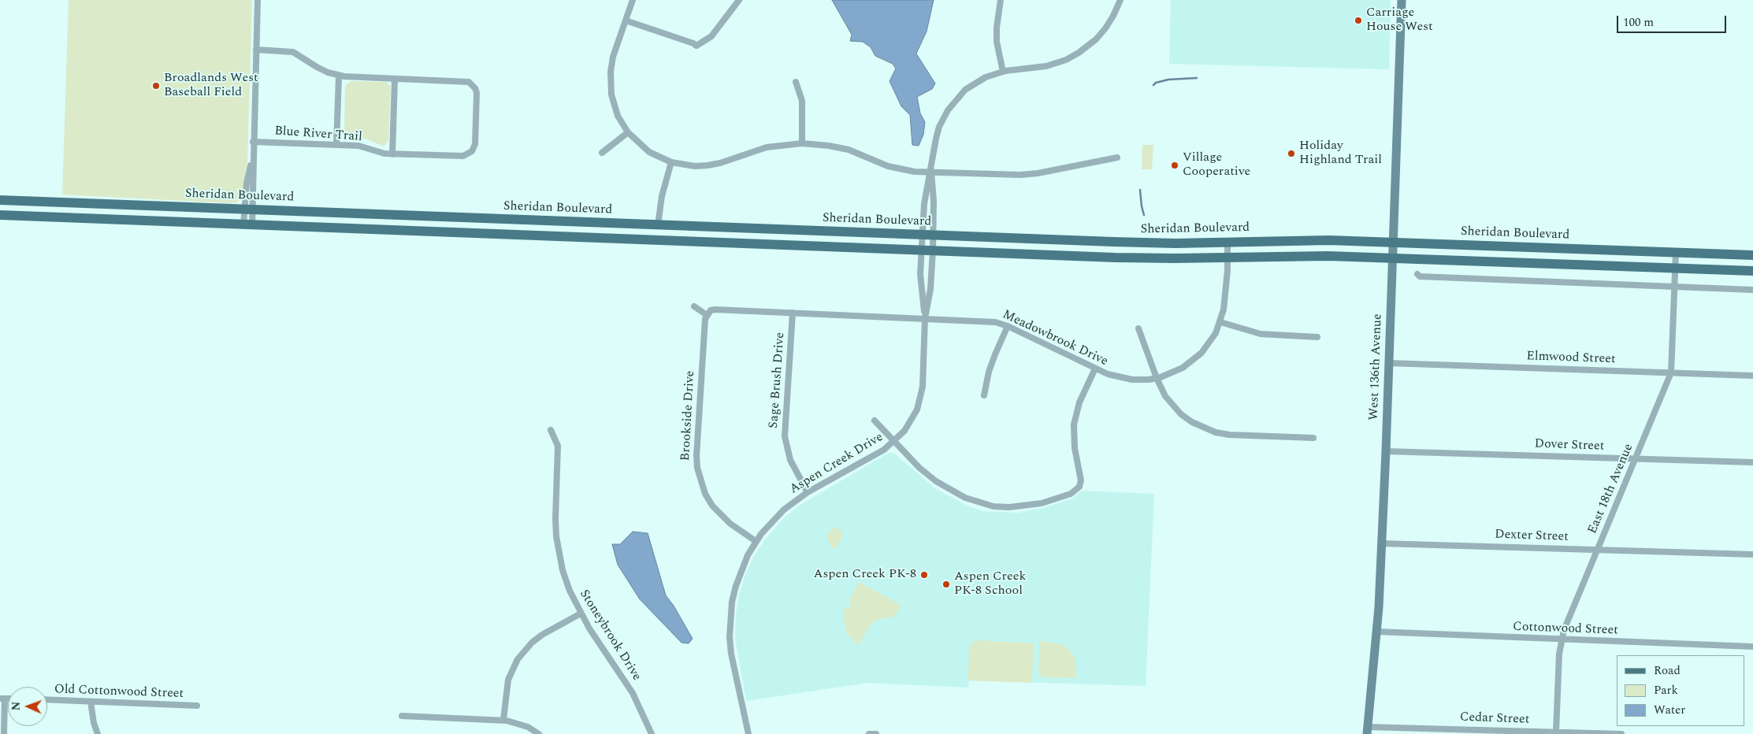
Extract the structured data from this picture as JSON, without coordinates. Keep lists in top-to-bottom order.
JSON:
{
  "streets": {
    "main road": ["Sheridan Boulevard", "West 136th Avenue"],
    "street": [
      "Blue River Trail",
      "Meadowbrook Drive",
      "Elmwood Street",
      "Sage Brush Drive",
      "Brookside Drive",
      "Dover Street",
      "Aspen Creek Drive",
      "East 18th Avenue",
      "Dexter Street",
      "Cottonwood Street",
      "Stoneybrook Drive",
      "Old Cottonwood Street",
      "Cedar Street"
    ]
  },
  "crossings": [
    ["Sheridan Boulevard", "Meadowbrook Drive"],
    ["Sheridan Boulevard", "West 136th Avenue"],
    ["Sheridan Boulevard", "Aspen Creek Drive"],
    ["Sheridan Boulevard", "East 18th Avenue"],
    ["Meadowbrook Drive", "Sage Brush Drive"],
    ["Meadowbrook Drive", "Brookside Drive"],
    ["Meadowbrook Drive", "Aspen Creek Drive"],
    ["Elmwood Street", "West 136th Avenue"],
    ["Elmwood Street", "East 18th Avenue"],
    ["West 136th Avenue", "Dover Street"],
    ["West 136th Avenue", "Dexter Street"],
    ["West 136th Avenue", "Cottonwood Street"],
    ["West 136th Avenue", "Cedar Street"],
    ["Sage Brush Drive", "Aspen Creek Drive"],
    ["Brookside Drive", "Aspen Creek Drive"],
    ["Dover Street", "East 18th Avenue"],
    ["East 18th Avenue", "Dexter Street"],
    ["East 18th Avenue", "Cottonwood Street"],
    ["East 18th Avenue", "Cedar Street"]
  ],
  "places": [
    "Carriage House West",
    "Broadlands West Baseball Field",
    "Holiday Highland Trail",
    "Village Cooperative",
    "Aspen Creek PK-8",
    "Aspen Creek PK-8 School"
  ],
  "legend": ["Road", "Park", "Water"],
  "scale_bar": "100 m",
  "north": "left"
}
